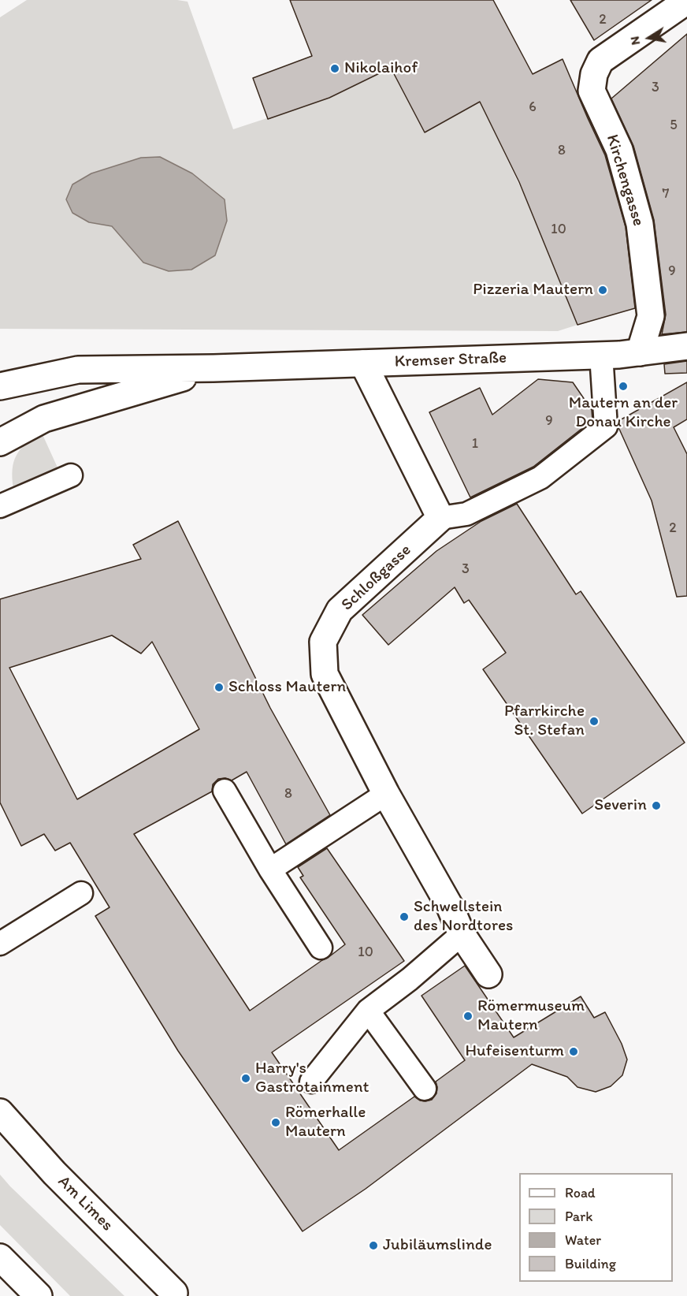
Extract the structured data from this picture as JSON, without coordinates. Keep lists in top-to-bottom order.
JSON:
{
  "streets": {
    "street": [
      "Kirchengasse",
      "Kremser Straße",
      "Schloßgasse",
      "Am Limes"
    ]
  },
  "crossings": [
    ["Kirchengasse", "Kremser Straße"]
  ],
  "places": [
    "Nikolaihof",
    "Pizzeria Mautern",
    "Mautern an der Donau Kirche",
    "Schloss Mautern",
    "Pfarrkirche St. Stefan",
    "Severin",
    "Schwellstein des Nordtores",
    "Römermuseum Mautern",
    "Hufeisenturm",
    "Harry's Gastrotainment",
    "Römerhalle Mautern",
    "Jubiläumslinde"
  ],
  "house_numbers": [
    "2",
    "3",
    "6",
    "5",
    "8",
    "7",
    "10",
    "9",
    "9",
    "1",
    "2",
    "3",
    "8",
    "10"
  ],
  "legend": [
    "Road",
    "Park",
    "Water",
    "Building"
  ],
  "north": "left"
}
